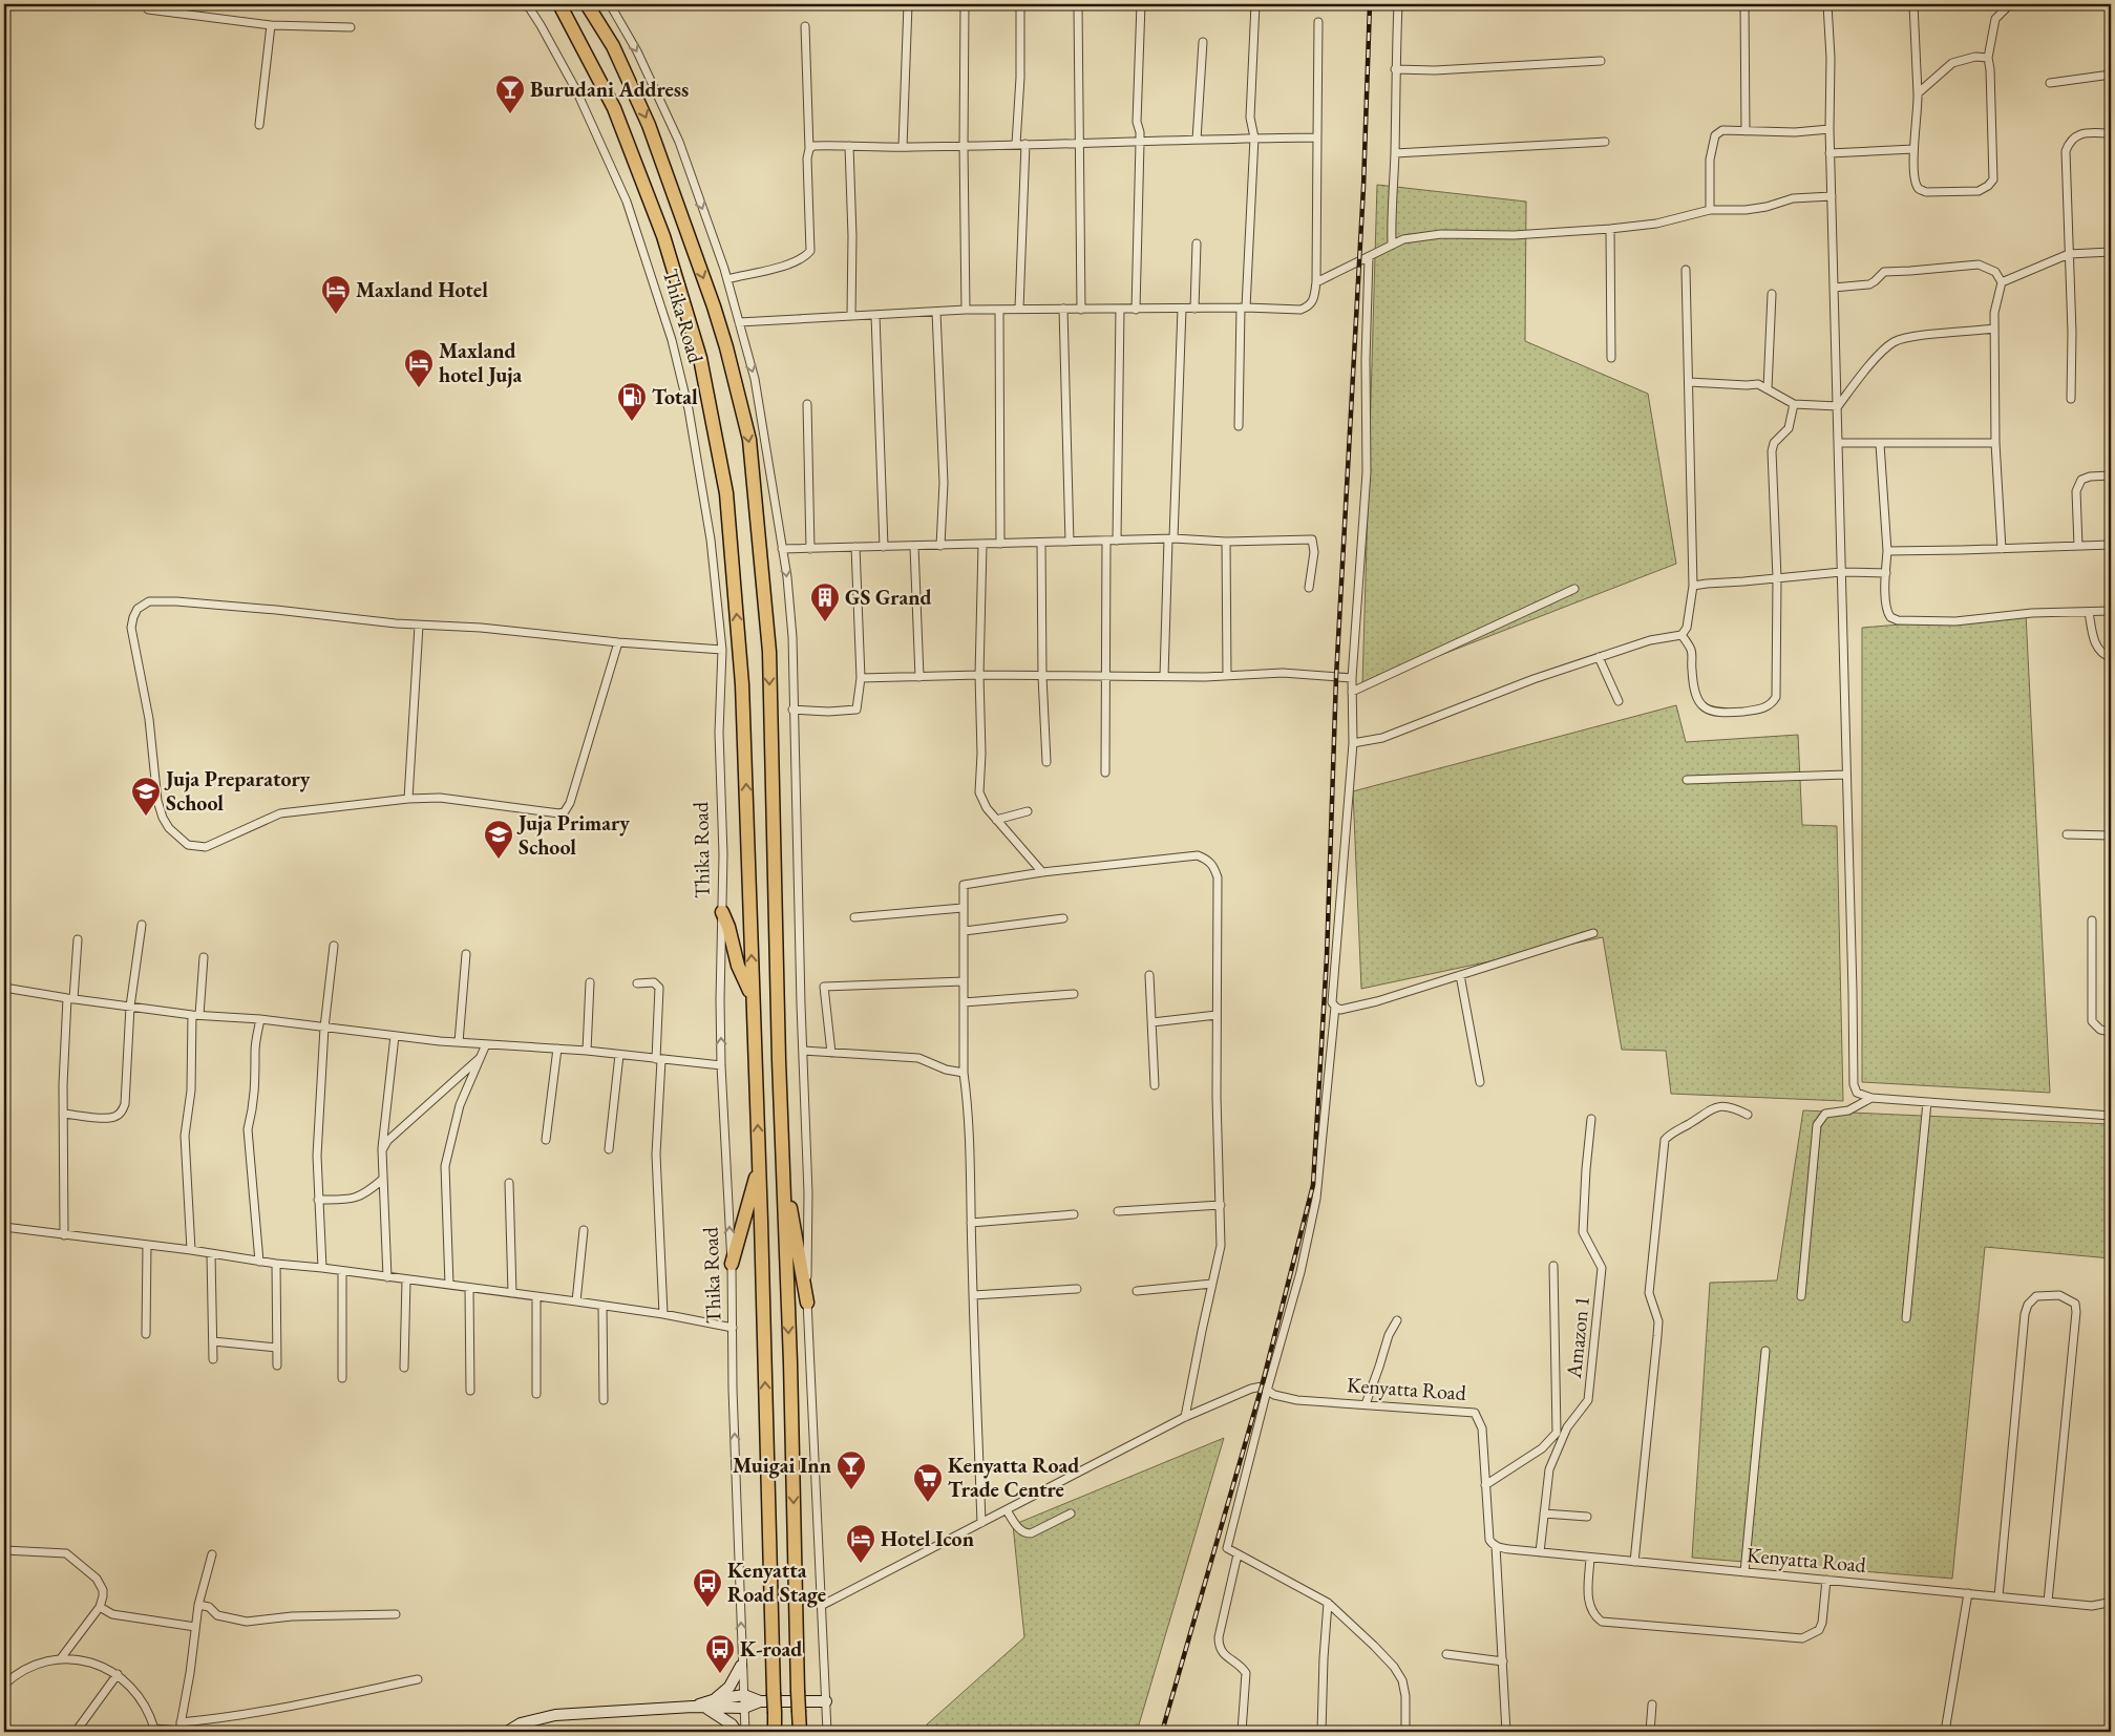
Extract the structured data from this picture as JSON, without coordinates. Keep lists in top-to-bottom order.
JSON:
{
  "streets": {
    "highway": ["Thika Road"],
    "street": ["Amazon 1", "Kenyatta Road"]
  },
  "crossings": [
    ["Amazon 1", "Kenyatta Road"]
  ],
  "places": {
    "bar": ["Burudani Address", "Muigai Inn"],
    "hotel": ["Maxland Hotel", "Maxland hotel Juja", "Hotel Icon"],
    "fuel station": ["Total"],
    "building": ["GS Grand"],
    "school or university": ["Juja Preparatory School", "Juja Primary School"],
    "supermarket": ["Kenyatta Road Trade Centre"],
    "bus stop": ["Kenyatta Road Stage", "K-road"]
  }
}
